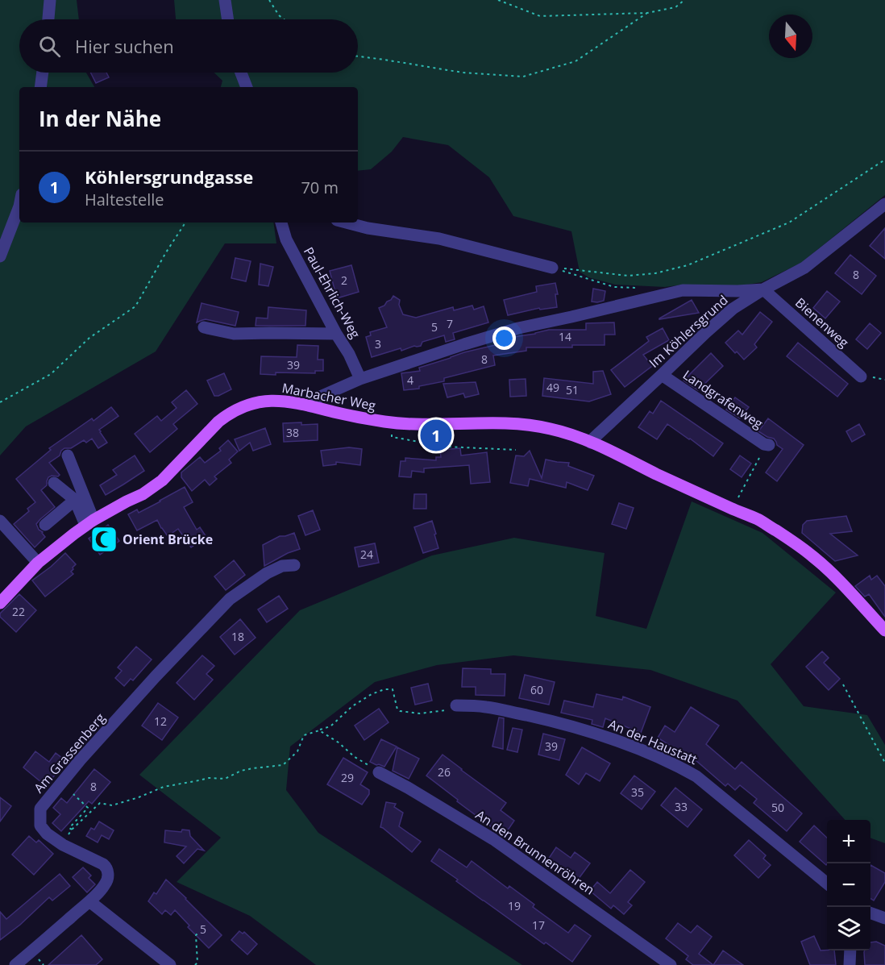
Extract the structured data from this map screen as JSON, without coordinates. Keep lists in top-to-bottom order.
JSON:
{
  "streets": {
    "main road": ["Marbacher Weg"],
    "street": [
      "Paul-Ehrlich-Weg",
      "Bienenweg",
      "Im Köhlersgrund",
      "Landgrafenweg",
      "An der Haustatt",
      "Am Grassenberg",
      "An den Brunnenröhren"
    ]
  },
  "crossings": [
    ["Bienenweg", "Im Köhlersgrund"],
    ["Im Köhlersgrund", "Marbacher Weg"],
    ["Im Köhlersgrund", "Landgrafenweg"]
  ],
  "places": {
    "mosque": ["Orient Brücke"]
  },
  "house_numbers": [
    "8",
    "2",
    "7",
    "5",
    "14",
    "3",
    "8",
    "39",
    "4",
    "49",
    "51",
    "38",
    "24",
    "22",
    "18",
    "60",
    "12",
    "39",
    "26",
    "29",
    "8",
    "35",
    "33",
    "50",
    "19",
    "17",
    "5"
  ],
  "north": "bottom",
  "page": {
    "search": "Hier suchen",
    "heading": "In der Nähe",
    "list": [
      {
        "mark": "1",
        "name": "Köhlersgrundgasse",
        "note": "Haltestelle",
        "value": "70 m"
      }
    ],
    "pins": "1",
    "map_buttons": ["+", "−"]
  }
}
